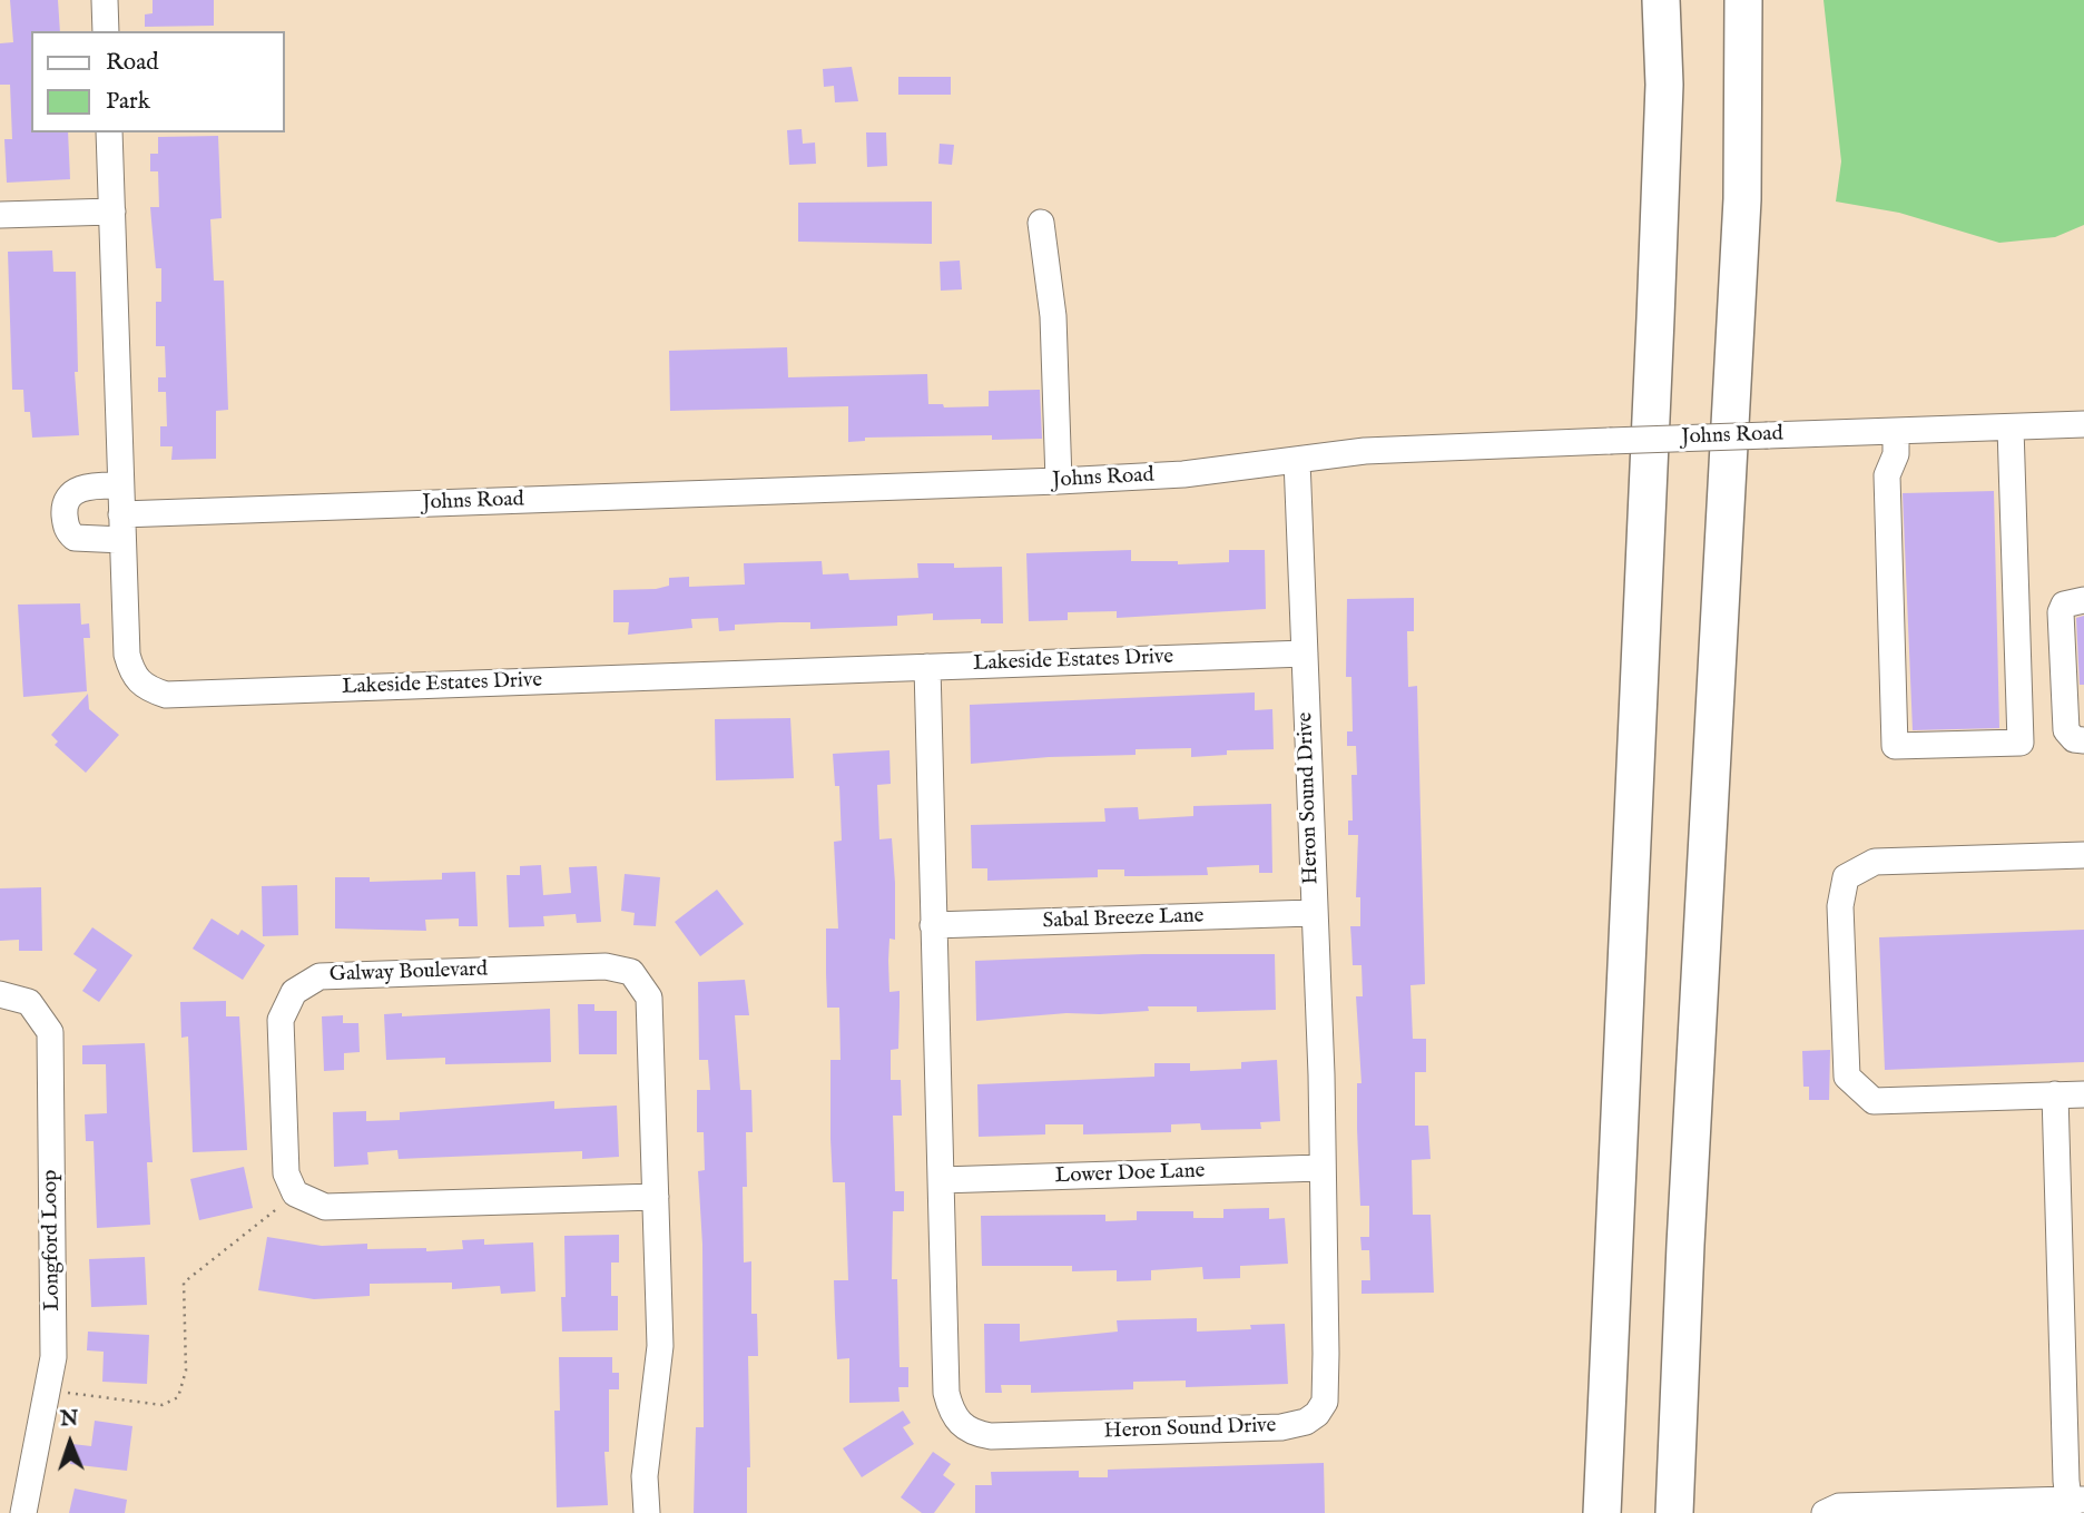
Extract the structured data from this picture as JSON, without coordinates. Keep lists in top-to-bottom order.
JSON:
{
  "streets": {
    "street": [
      "Johns Road",
      "Lakeside Estates Drive",
      "Heron Sound Drive",
      "Sabal Breeze Lane",
      "Galway Boulevard",
      "Lower Doe Lane",
      "Longford Loop"
    ]
  },
  "crossings": [
    ["Johns Road", "Lakeside Estates Drive"],
    ["Johns Road", "Heron Sound Drive"],
    ["Lakeside Estates Drive", "Heron Sound Drive"],
    ["Heron Sound Drive", "Sabal Breeze Lane"],
    ["Heron Sound Drive", "Lower Doe Lane"]
  ],
  "legend": ["Road", "Park"],
  "north": "top"
}
